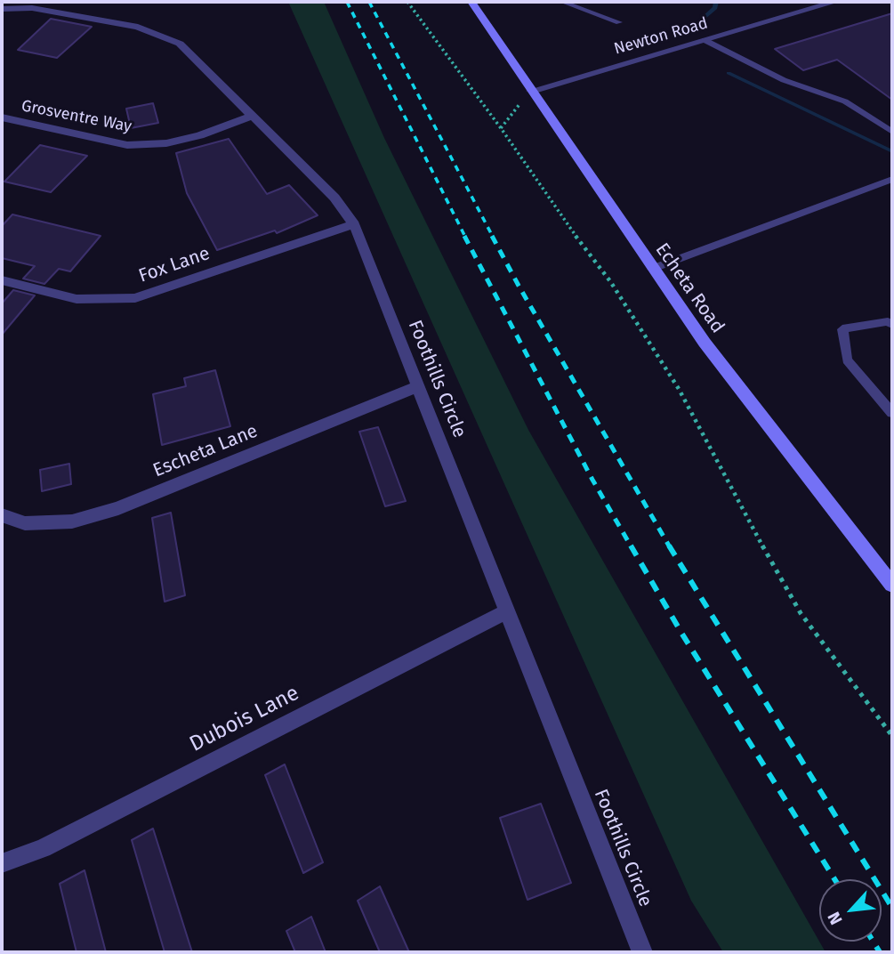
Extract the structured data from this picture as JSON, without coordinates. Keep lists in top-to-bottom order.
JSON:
{
  "streets": {
    "street": [
      "Newton Road",
      "Grosventre Way",
      "Fox Lane",
      "Echeta Road",
      "Foothills Circle",
      "Escheta Lane",
      "Dubois Lane"
    ]
  },
  "crossings": [
    ["Newton Road", "Echeta Road"],
    ["Grosventre Way", "Foothills Circle"],
    ["Fox Lane", "Foothills Circle"],
    ["Foothills Circle", "Escheta Lane"],
    ["Foothills Circle", "Dubois Lane"]
  ],
  "north": "bottom left"
}
